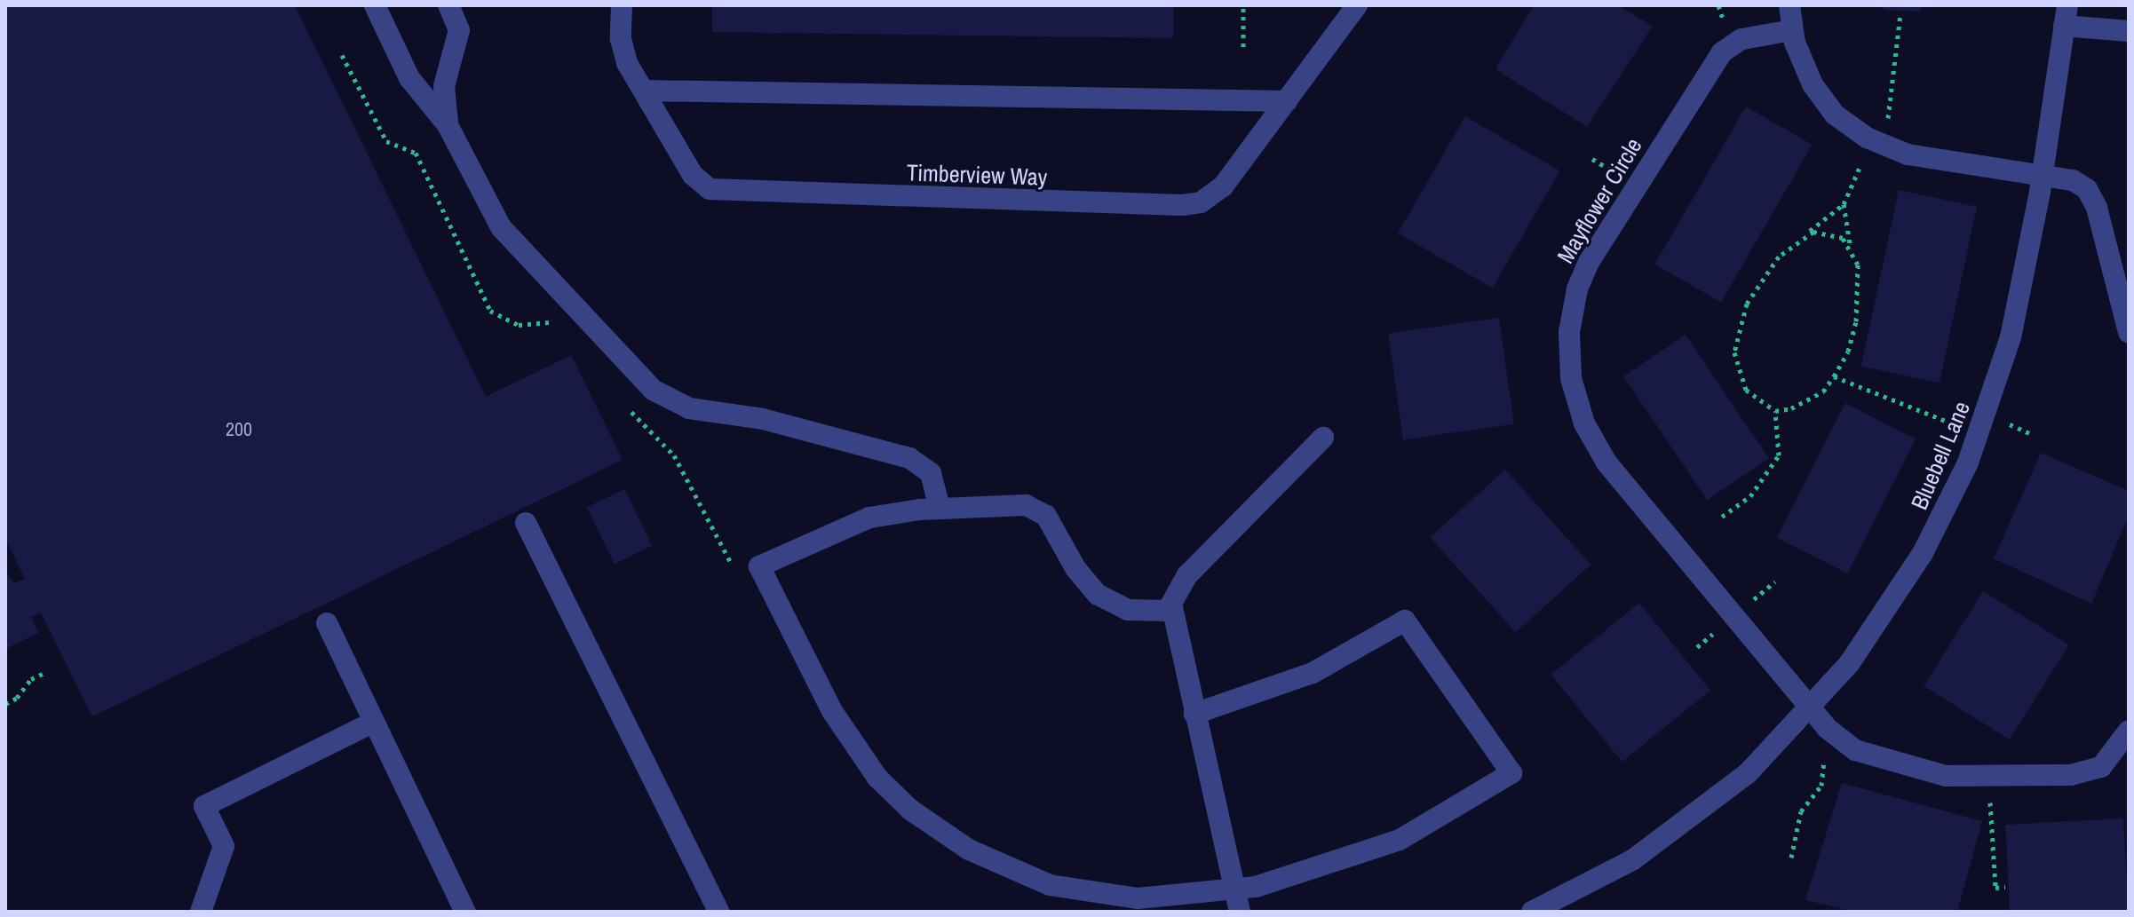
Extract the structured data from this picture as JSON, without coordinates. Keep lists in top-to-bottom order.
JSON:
{
  "streets": {
    "street": ["Timberview Way", "Mayflower Circle", "Bluebell Lane"]
  },
  "crossings": [
    ["Mayflower Circle", "Bluebell Lane"]
  ],
  "house_numbers": ["200"]
}
